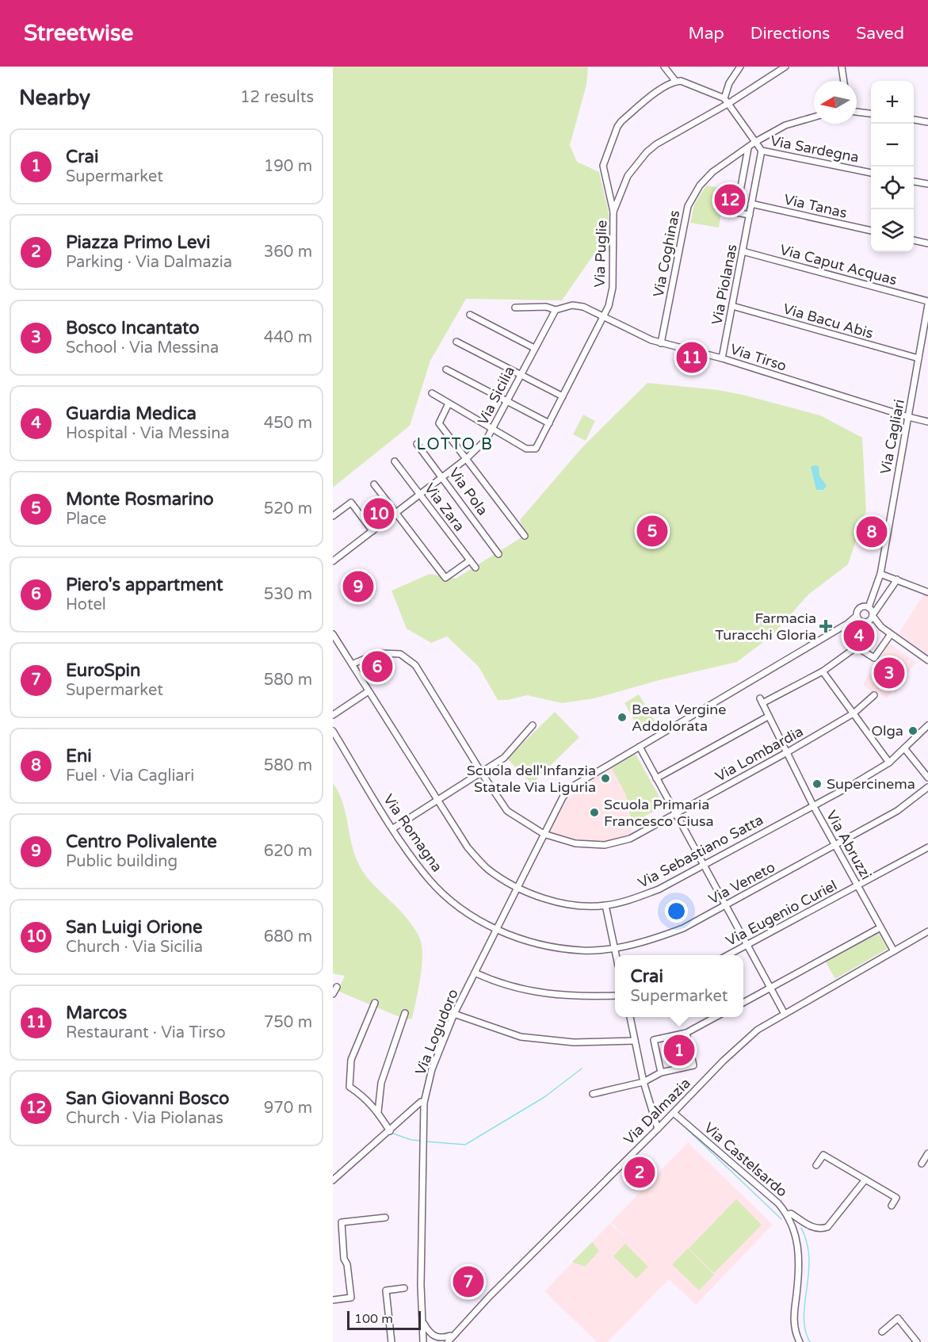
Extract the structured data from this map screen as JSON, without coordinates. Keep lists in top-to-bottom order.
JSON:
{
  "streets": {
    "street": [
      "Via Sardegna",
      "Via Tanas",
      "Via Puglie",
      "Via Coghinas",
      "Via Caput Acquas",
      "Via Piolanas",
      "Via Bacu Abis",
      "Via Tirso",
      "Via Sicilia",
      "Via Cagliari",
      "Via Pola",
      "Via Zara",
      "Via Lombardia",
      "Via Romagna",
      "Via Abruzzi",
      "Via Sebastiano Satta",
      "Via Veneto",
      "Via Eugenio Curiel",
      "Via Logudoro",
      "Via Dalmazia",
      "Via Castelsardo"
    ]
  },
  "crossings": [
    ["Via Sardegna", "Via Puglie"],
    ["Via Sardegna", "Via Coghinas"],
    ["Via Sardegna", "Via Piolanas"],
    ["Via Tanas", "Via Piolanas"],
    ["Via Puglie", "Via Tirso"],
    ["Via Puglie", "Via Sicilia"],
    ["Via Coghinas", "Via Tirso"],
    ["Via Caput Acquas", "Via Piolanas"],
    ["Via Caput Acquas", "Via Cagliari"],
    ["Via Piolanas", "Via Bacu Abis"],
    ["Via Piolanas", "Via Tirso"],
    ["Via Bacu Abis", "Via Cagliari"],
    ["Via Tirso", "Via Cagliari"],
    ["Via Sicilia", "Via Pola"],
    ["Via Sicilia", "Via Zara"],
    ["Via Cagliari", "Via Logudoro"],
    ["Via Lombardia", "Via Abruzzi"],
    ["Via Lombardia", "Via Sebastiano Satta"],
    ["Via Lombardia", "Via Logudoro"],
    ["Via Romagna", "Via Veneto"],
    ["Via Romagna", "Via Logudoro"],
    ["Via Abruzzi", "Via Sebastiano Satta"],
    ["Via Abruzzi", "Via Veneto"],
    ["Via Abruzzi", "Via Eugenio Curiel"],
    ["Via Abruzzi", "Via Dalmazia"],
    ["Via Sebastiano Satta", "Via Logudoro"],
    ["Via Veneto", "Via Logudoro"],
    ["Via Dalmazia", "Via Castelsardo"]
  ],
  "districts": ["LOTTO B"],
  "places": {
    "health": ["Farmacia Turacchi Gloria"],
    "other": [
      "Beata Vergine Addolorata",
      "Olga",
      "Scuola dell'Infanzia Statale Via Liguria",
      "Supercinema",
      "Scuola Primaria Francesco Ciusa"
    ]
  },
  "scale_bar": "100 m",
  "north": "left",
  "page": {
    "header": "Streetwise",
    "nav": ["Map", "Directions", "Saved"],
    "heading": ["Nearby", "12 results"],
    "map_buttons": ["+", "−"],
    "list": [
      {
        "mark": "1",
        "name": "Crai",
        "note": "Supermarket",
        "value": "190 m"
      },
      {
        "mark": "2",
        "name": "Piazza Primo Levi",
        "note": "Parking · Via Dalmazia",
        "value": "360 m"
      },
      {
        "mark": "3",
        "name": "Bosco Incantato",
        "note": "School · Via Messina",
        "value": "440 m"
      },
      {
        "mark": "4",
        "name": "Guardia Medica",
        "note": "Hospital · Via Messina",
        "value": "450 m"
      },
      {
        "mark": "5",
        "name": "Monte Rosmarino",
        "note": "Place",
        "value": "520 m"
      },
      {
        "mark": "6",
        "name": "Piero's appartment",
        "note": "Hotel",
        "value": "530 m"
      },
      {
        "mark": "7",
        "name": "EuroSpin",
        "note": "Supermarket",
        "value": "580 m"
      },
      {
        "mark": "8",
        "name": "Eni",
        "note": "Fuel · Via Cagliari",
        "value": "580 m"
      },
      {
        "mark": "9",
        "name": "Centro Polivalente",
        "note": "Public building",
        "value": "620 m"
      },
      {
        "mark": "10",
        "name": "San Luigi Orione",
        "note": "Church · Via Sicilia",
        "value": "680 m"
      },
      {
        "mark": "11",
        "name": "Marcos",
        "note": "Restaurant · Via Tirso",
        "value": "750 m"
      },
      {
        "mark": "12",
        "name": "San Giovanni Bosco",
        "note": "Church · Via Piolanas",
        "value": "970 m"
      }
    ],
    "pins": [
      "12",
      "11",
      "10",
      "5",
      "8",
      "9",
      "4",
      "6",
      "3",
      "1",
      "2",
      "7"
    ],
    "popup": ["Crai", "Supermarket"],
    "scale": "100 m"
  }
}
